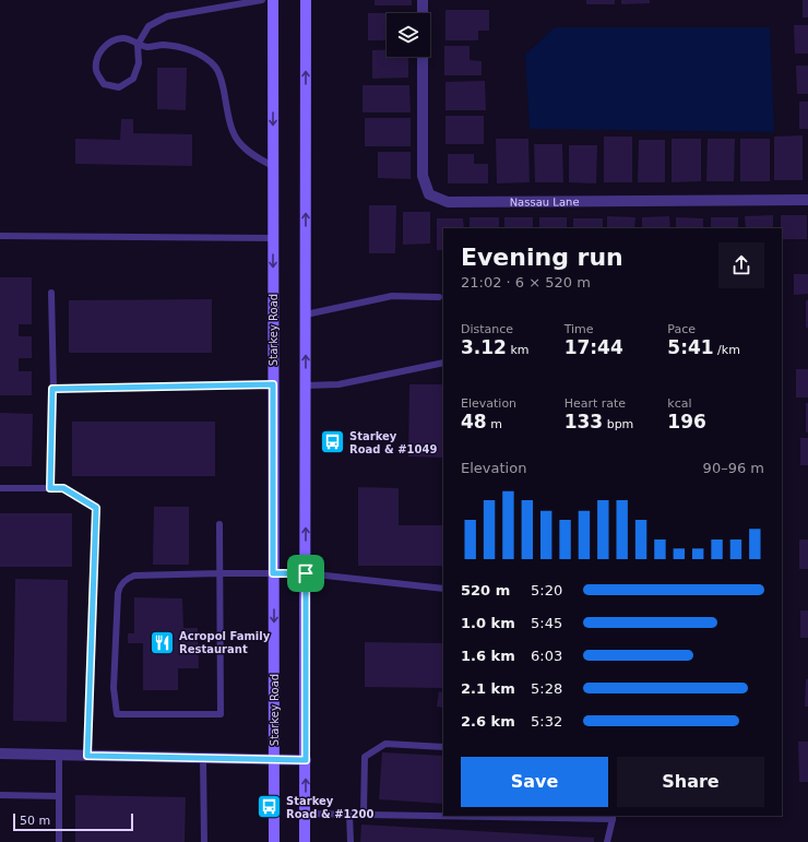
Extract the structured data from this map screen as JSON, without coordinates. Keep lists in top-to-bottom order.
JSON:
{
  "streets": {
    "main road": ["Starkey Road"],
    "street": ["Nassau Lane"]
  },
  "places": {
    "bus stop": ["Starkey Road & #1049", "Starkey Road & #1200"],
    "restaurant": ["Acropol Family Restaurant"]
  },
  "scale_bar": "50 m",
  "page": {
    "heading": ["Evening run", "21:02 · 6 × 520 m"],
    "stats": [
      ["Distance", "3.12 km"],
      ["Time", "17:44"],
      ["Pace", "5:41 /km"],
      ["Elevation", "48 m"],
      ["Heart rate", "133 bpm"],
      ["kcal", "196"]
    ],
    "chart": ["Elevation", "90–96 m"],
    "list": [
      {
        "name": "520 m",
        "note": "5:20"
      },
      {
        "name": "1.0 km",
        "note": "5:45"
      },
      {
        "name": "1.6 km",
        "note": "6:03"
      },
      {
        "name": "2.1 km",
        "note": "5:28"
      },
      {
        "name": "2.6 km",
        "note": "5:32"
      }
    ],
    "buttons": ["Save", "Share"],
    "scale": "50 m"
  }
}
